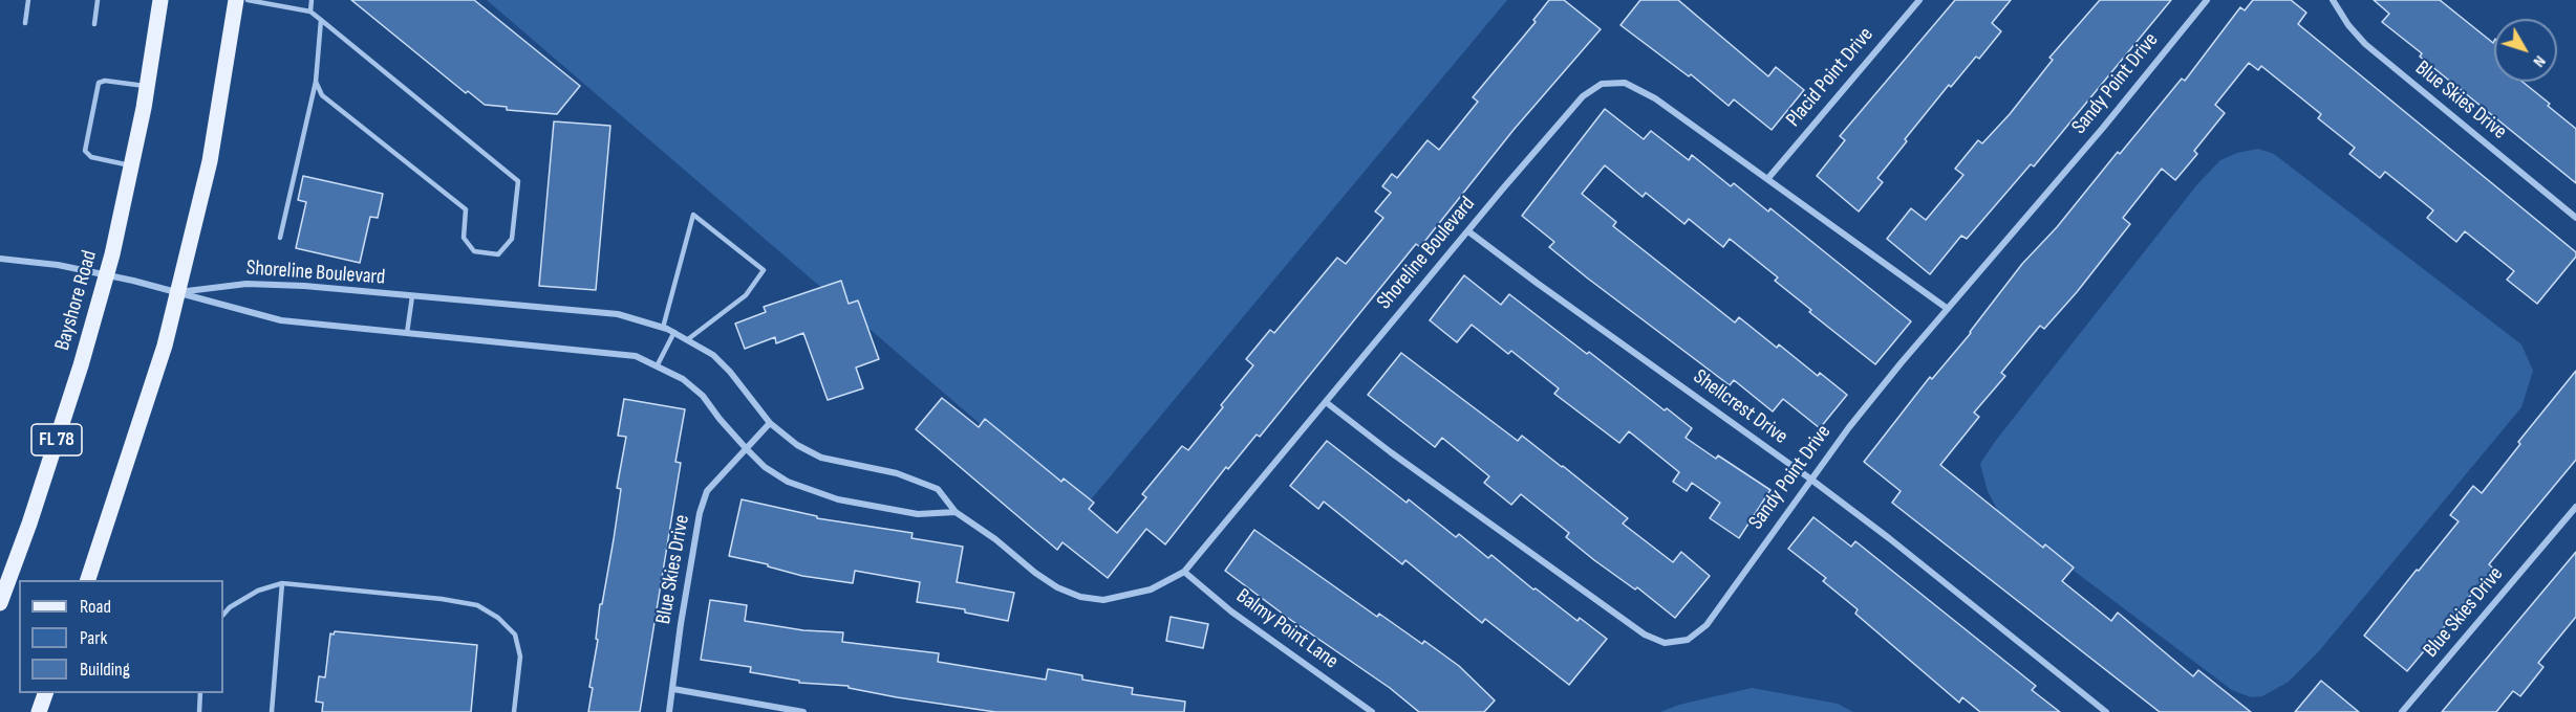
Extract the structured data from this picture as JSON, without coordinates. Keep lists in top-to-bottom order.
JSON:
{
  "streets": {
    "main road": ["Bayshore Road", "FL 78"],
    "street": [
      "Placid Point Drive",
      "Sandy Point Drive",
      "Blue Skies Drive",
      "Shoreline Boulevard",
      "Shellcrest Drive",
      "Balmy Point Lane"
    ]
  },
  "crossings": [
    ["Placid Point Drive", "Shoreline Boulevard"],
    ["Sandy Point Drive", "Shoreline Boulevard"],
    ["Sandy Point Drive", "Shellcrest Drive"],
    ["Blue Skies Drive", "Shoreline Boulevard"],
    ["Shoreline Boulevard", "Shellcrest Drive"],
    ["Shoreline Boulevard", "Balmy Point Lane"]
  ],
  "legend": ["Road", "Park", "Building"],
  "north": "bottom right"
}
